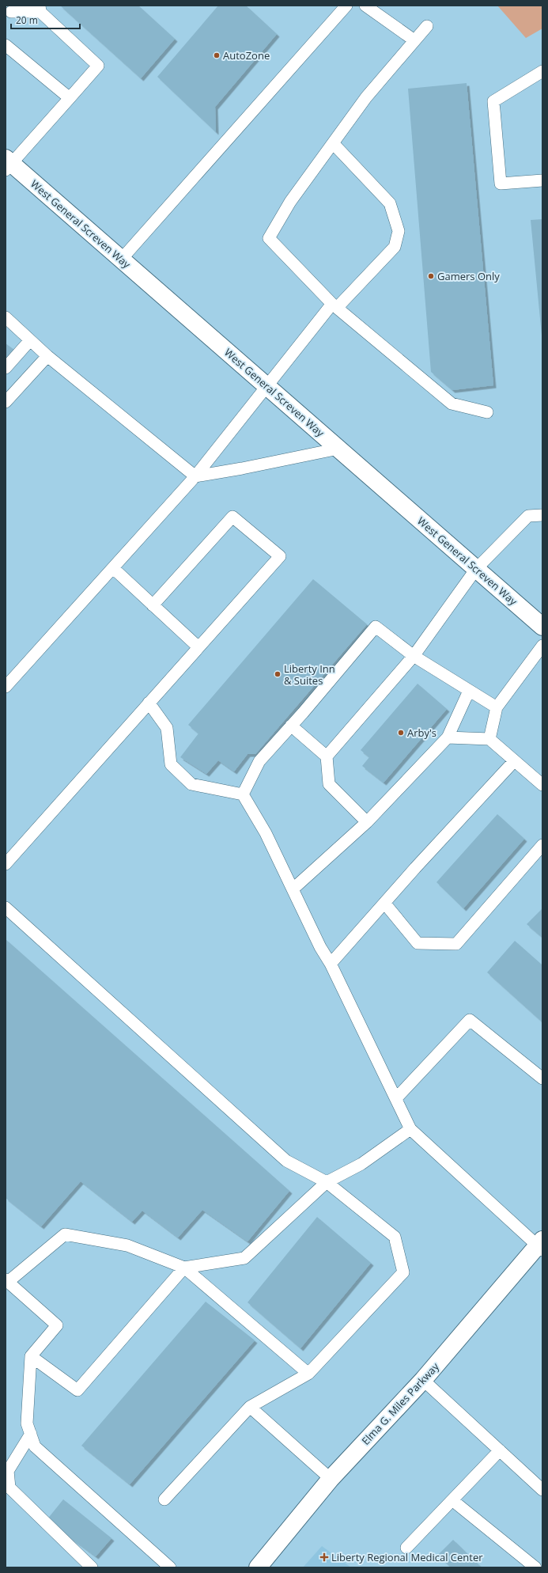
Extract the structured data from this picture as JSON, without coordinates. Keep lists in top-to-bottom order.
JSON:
{
  "streets": {
    "main road": ["West General Screven Way", "Elma G. Miles Parkway"]
  },
  "places": {
    "other": [
      "AutoZone",
      "Gamers Only",
      "Liberty Inn & Suites",
      "Arby's"
    ],
    "health": ["Liberty Regional Medical Center"]
  },
  "scale_bar": "20 m"
}
